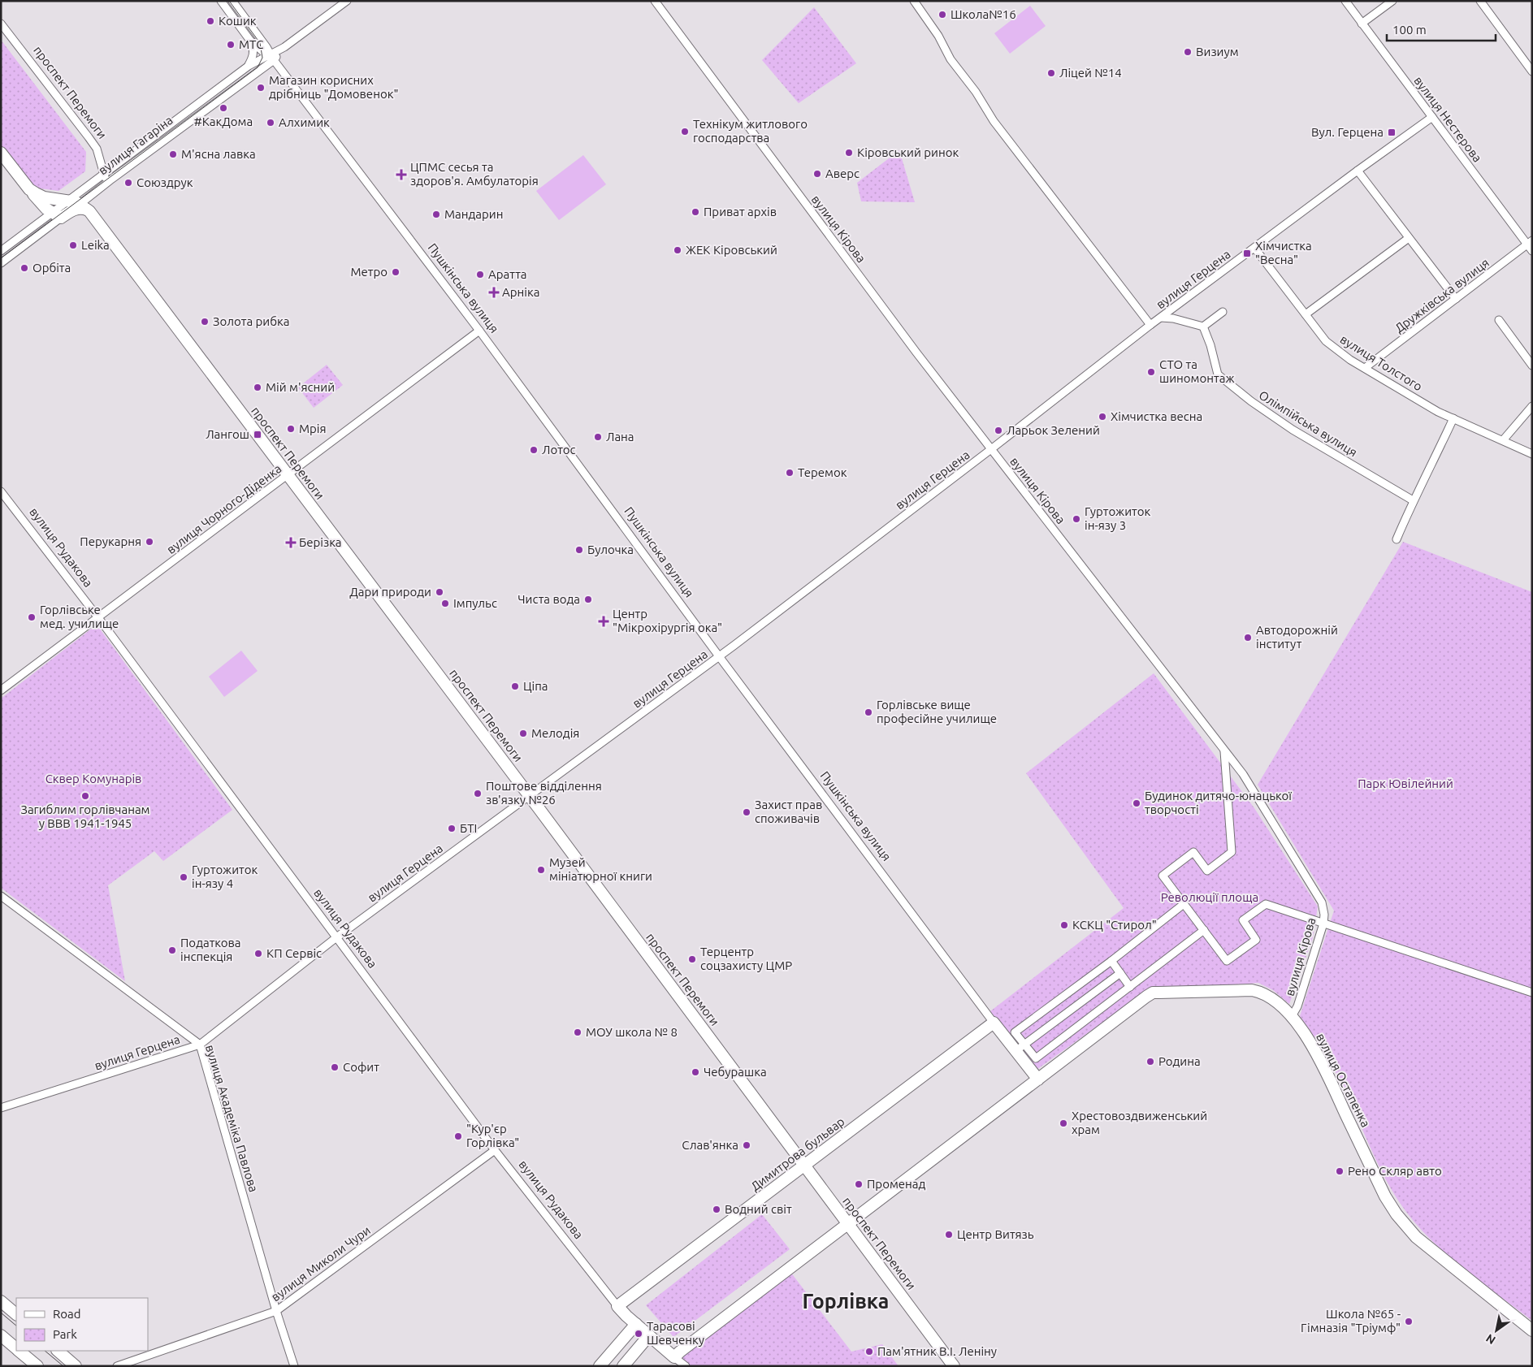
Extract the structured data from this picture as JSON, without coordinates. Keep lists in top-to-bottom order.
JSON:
{
  "streets": {
    "street": [
      "проспект Перемоги",
      "вулиця Нестерова",
      "вулиця Гагаріна",
      "вулиця Кірова",
      "вулиця Герцена",
      "Пушкінська вулиця",
      "Дружківська вулиця",
      "вулиця Толстого",
      "Олімпійська вулиця",
      "вулиця Чорного-Діденка",
      "вулиця Рудакова",
      "вулиця Остапенка",
      "вулиця Академіка Павлова",
      "Димитрова бульвар",
      "вулиця Миколи Чури"
    ]
  },
  "crossings": [
    ["проспект Перемоги", "вулиця Гагаріна"],
    ["проспект Перемоги", "вулиця Герцена"],
    ["проспект Перемоги", "вулиця Чорного-Діденка"],
    ["проспект Перемоги", "Димитрова бульвар"],
    ["вулиця Нестерова", "вулиця Герцена"],
    ["вулиця Нестерова", "Дружківська вулиця"],
    ["вулиця Гагаріна", "Пушкінська вулиця"],
    ["вулиця Кірова", "вулиця Герцена"],
    ["вулиця Кірова", "вулиця Остапенка"],
    ["вулиця Герцена", "Пушкінська вулиця"],
    ["вулиця Герцена", "вулиця Толстого"],
    ["вулиця Герцена", "вулиця Рудакова"],
    ["вулиця Герцена", "вулиця Академіка Павлова"],
    ["Пушкінська вулиця", "вулиця Чорного-Діденка"],
    ["Пушкінська вулиця", "вулиця Остапенка"],
    ["Пушкінська вулиця", "Димитрова бульвар"],
    ["Дружківська вулиця", "вулиця Толстого"],
    ["вулиця Чорного-Діденка", "вулиця Рудакова"],
    ["вулиця Рудакова", "Димитрова бульвар"],
    ["вулиця Рудакова", "вулиця Миколи Чури"],
    ["вулиця Академіка Павлова", "вулиця Миколи Чури"]
  ],
  "districts": ["Горлівка"],
  "parks": ["Сквер Комунарів", "Парк Ювілейний", "Революції площа"],
  "places": {
    "other": [
      "Школа№16",
      "Кошик",
      "МТС",
      "Визиум",
      "Ліцей №14",
      "Магазин корисних дрібниць \"Домовенок\"",
      "#КакДома",
      "Алхимик",
      "Технікум житлового господарства",
      "Кіровський ринок",
      "М'ясна лавка",
      "Аверс",
      "Союздрук",
      "Приват архів",
      "Мандарин",
      "Leika",
      "ЖЕК Кіровський",
      "Орбіта",
      "Метро",
      "Аратта",
      "Золота рибка",
      "СТО та шиномонтаж",
      "Мій м'ясний",
      "Хімчистка весна",
      "Мрія",
      "Ларьок Зелений",
      "Лана",
      "Лотос",
      "Теремок",
      "Гуртожиток ін-язу 3",
      "Перукарня",
      "Булочка",
      "Дари природи",
      "Чиста вода",
      "Імпульс",
      "Горлівське мед. училище",
      "Автодорожній інститут",
      "Ціпа",
      "Горлівське вище професійне училище",
      "Мелодія",
      "Поштове відділення зв'язку №26",
      "Загиблим горлівчанам у ВВВ 1941-1945",
      "Будинок дитячо-юнацької творчості",
      "Захист прав споживачів",
      "БТІ",
      "Музей мініатюрної книги",
      "Гуртожиток ін-язу 4",
      "КСКЦ \"Стирол\"",
      "Податкова інспекція",
      "КП Сервіс",
      "Терцентр соцзахисту ЦМР",
      "МОУ школа № 8",
      "Родина",
      "Софит",
      "Чебурашка",
      "Хрестовоздвиженський храм",
      "\"Кур'єр Горлівка\"",
      "Слав'янка",
      "Рено Скляр авто",
      "Променад",
      "Водний світ",
      "Центр Витязь",
      "Школа №65 - Гімназія \"Тріумф\"",
      "Тарасові Шевченку",
      "Пам'ятник В.І. Леніну"
    ],
    "transit": ["Вул. Герцена", "Хімчистка \"Весна\"", "Лангош"],
    "health": [
      "ЦПМС сесья та здоров'я. Амбулаторія",
      "Арніка",
      "Берізка",
      "Центр \"Мікрохірургія ока\""
    ]
  },
  "legend": ["Road", "Park"],
  "scale_bar": "100 m",
  "north": "bottom left"
}
